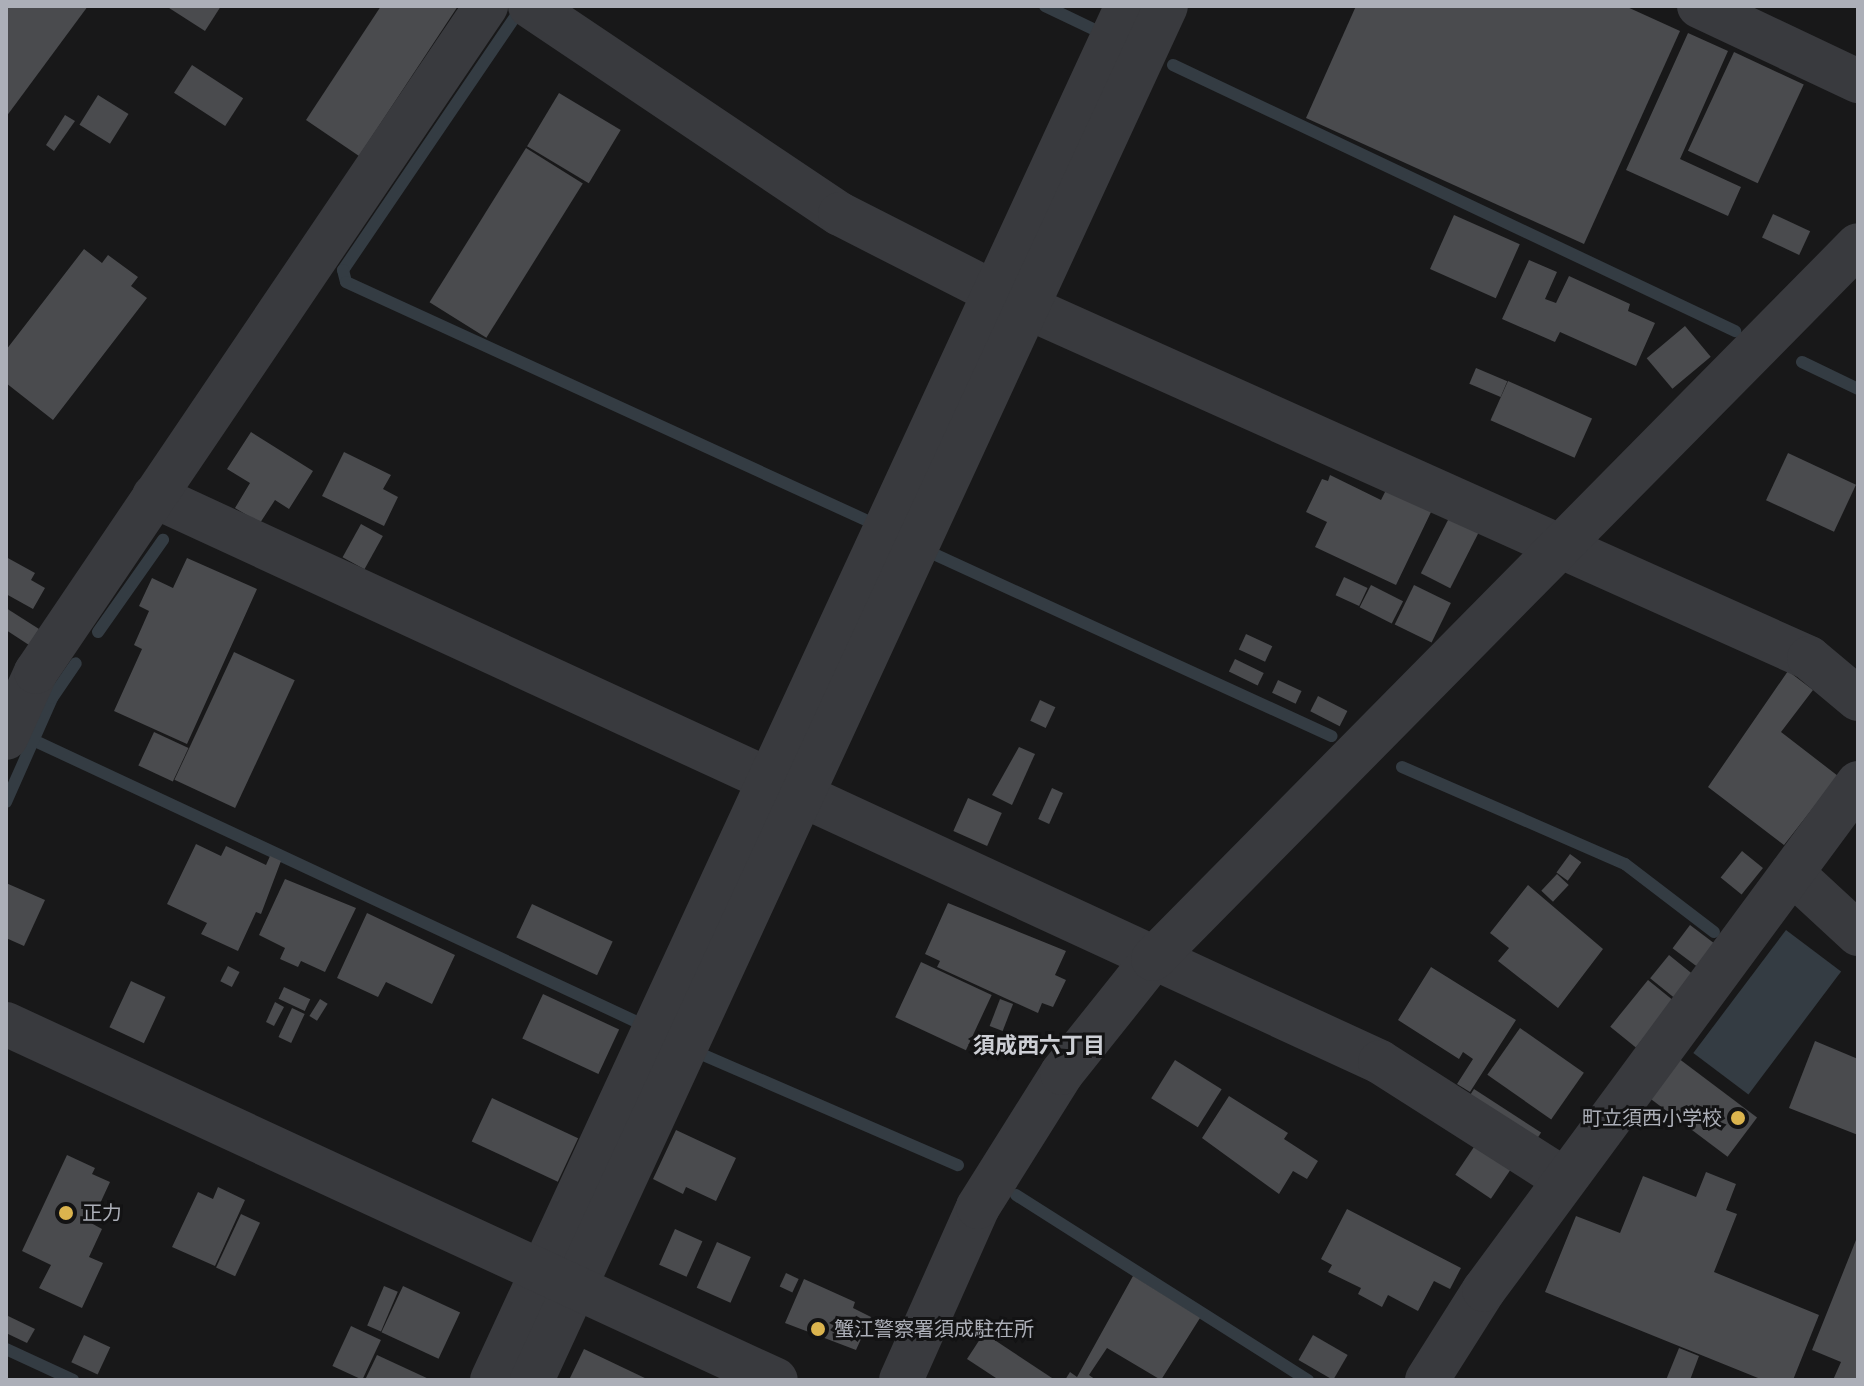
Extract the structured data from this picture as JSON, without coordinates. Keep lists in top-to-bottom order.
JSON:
{
  "districts": ["須成西六丁目"],
  "places": ["町立須西小学校", "正力", "蟹江警察署須成駐在所"]
}
